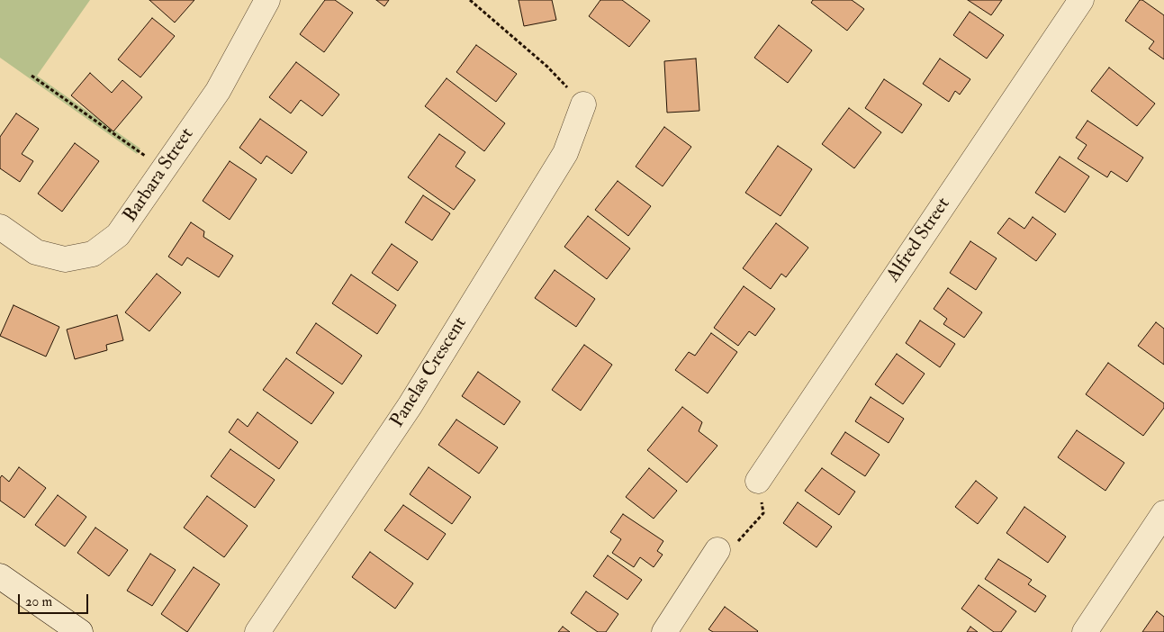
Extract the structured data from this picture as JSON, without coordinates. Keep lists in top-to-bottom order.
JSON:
{
  "streets": {
    "street": ["Barbara Street", "Alfred Street", "Panelas Crescent"]
  },
  "scale_bar": "20 m"
}
